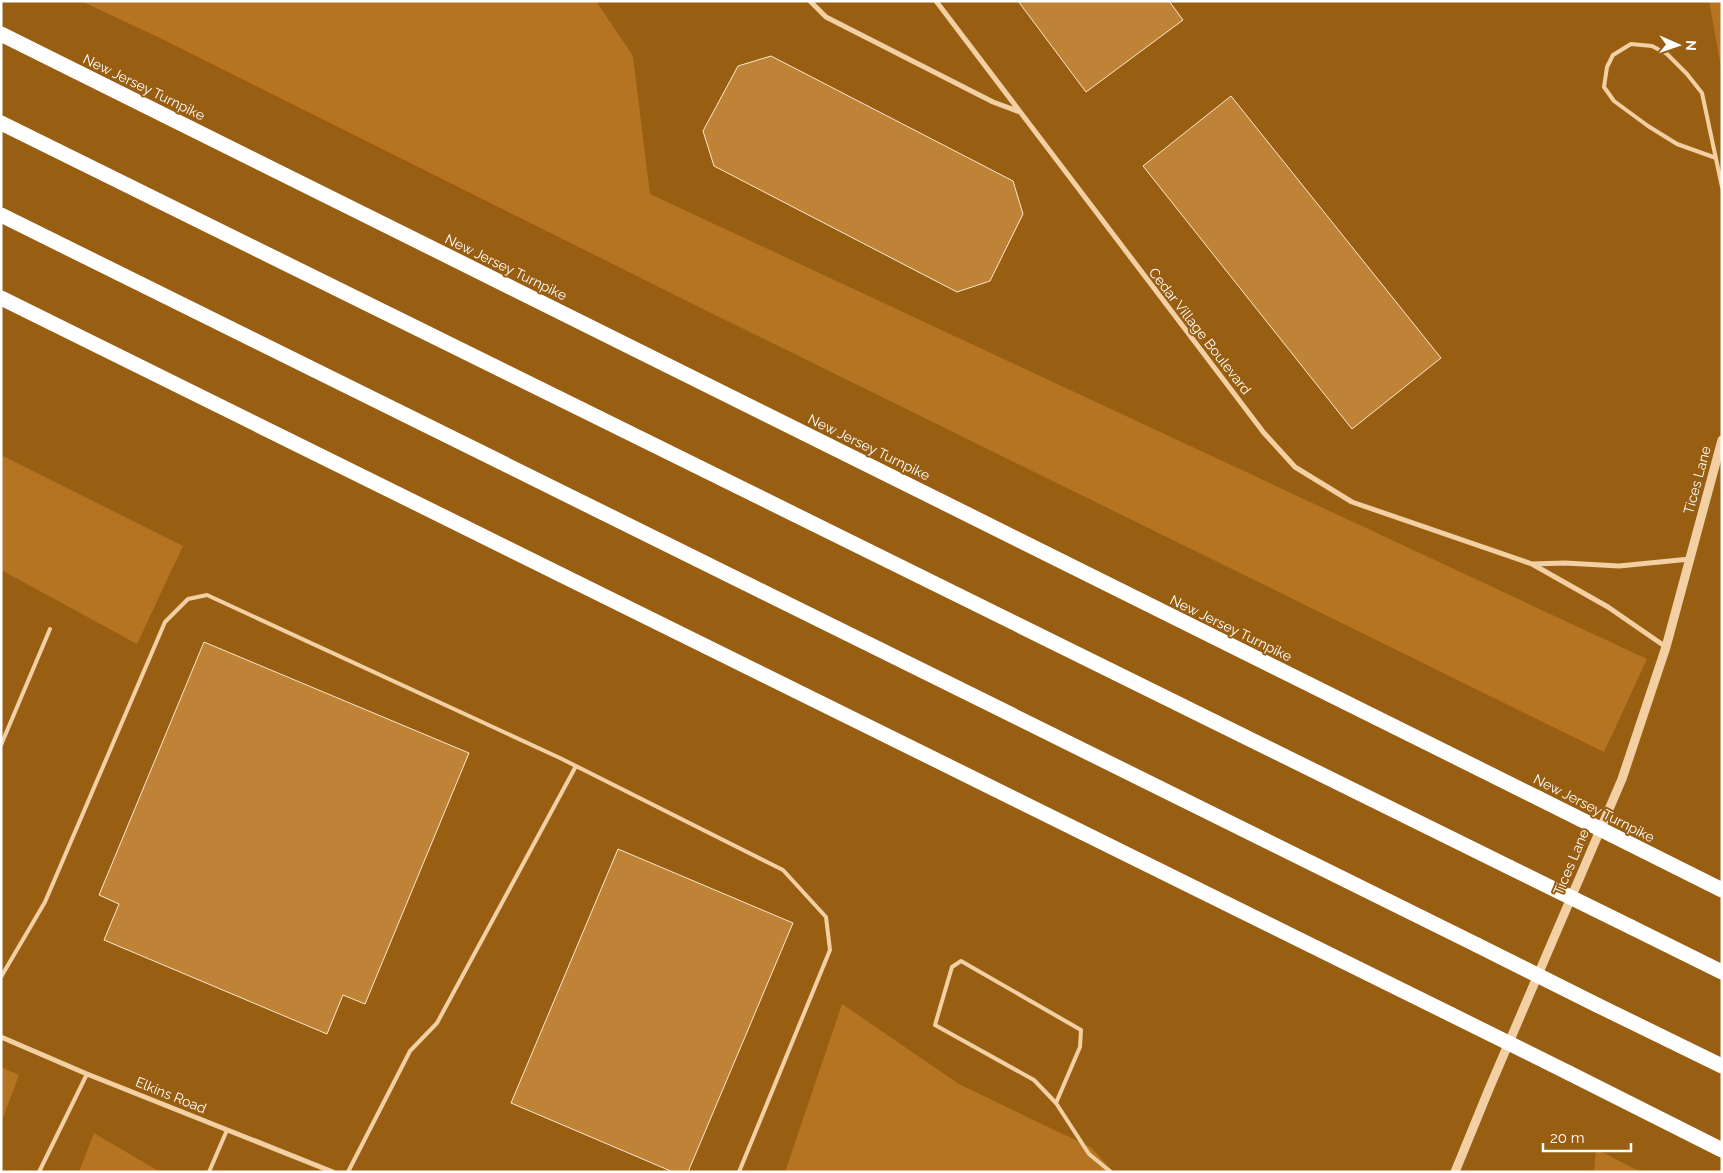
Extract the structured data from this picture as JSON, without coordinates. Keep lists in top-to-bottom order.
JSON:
{
  "streets": {
    "highway": ["New Jersey Turnpike"],
    "street": ["Cedar Village Boulevard", "Tices Lane", "Elkins Road"]
  },
  "crossings": [
    ["Cedar Village Boulevard", "Tices Lane"]
  ],
  "scale_bar": "20 m",
  "north": "right"
}
